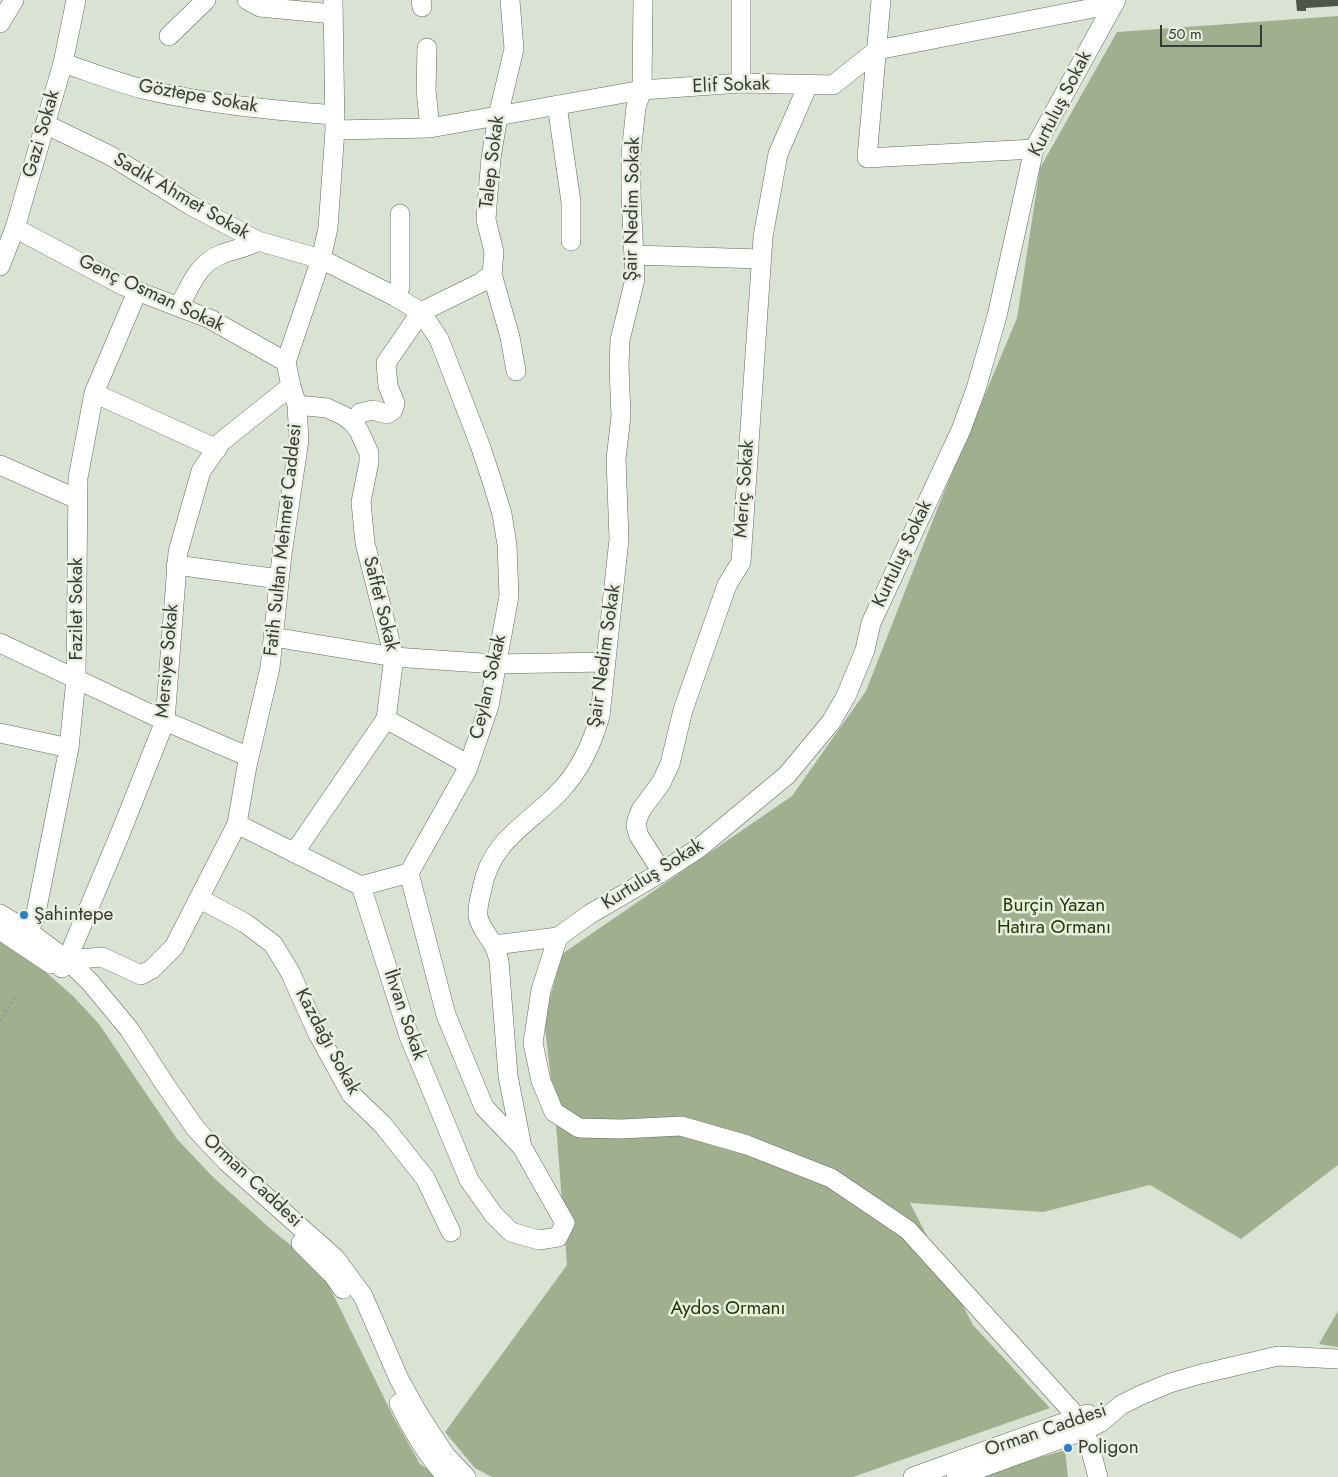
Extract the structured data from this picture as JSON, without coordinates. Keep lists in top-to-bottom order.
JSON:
{
  "streets": {
    "street": [
      "Elif Sokak",
      "Göztepe Sokak",
      "Kurtuluş Sokak",
      "Gazi Sokak",
      "Talep Sokak",
      "Sadık Ahmet Sokak",
      "Şair Nedim Sokak",
      "Genç Osman Sokak",
      "Meriç Sokak",
      "Fatih Sultan Mehmet Caddesi",
      "Saffet Sokak",
      "Fazilet Sokak",
      "Mersiye Sokak",
      "Ceylan Sokak",
      "İhvan Sokak",
      "Kazdağı Sokak",
      "Orman Caddesi"
    ]
  },
  "crossings": [
    ["Elif Sokak", "Göztepe Sokak"],
    ["Elif Sokak", "Kurtuluş Sokak"],
    ["Elif Sokak", "Talep Sokak"],
    ["Elif Sokak", "Şair Nedim Sokak"],
    ["Elif Sokak", "Meriç Sokak"],
    ["Göztepe Sokak", "Gazi Sokak"],
    ["Kurtuluş Sokak", "Şair Nedim Sokak"],
    ["Kurtuluş Sokak", "Meriç Sokak"],
    ["Gazi Sokak", "Sadık Ahmet Sokak"],
    ["Gazi Sokak", "Genç Osman Sokak"],
    ["Sadık Ahmet Sokak", "Ceylan Sokak"],
    ["Şair Nedim Sokak", "İhvan Sokak"],
    ["Genç Osman Sokak", "Fatih Sultan Mehmet Caddesi"],
    ["Genç Osman Sokak", "Fazilet Sokak"],
    ["Fatih Sultan Mehmet Caddesi", "Saffet Sokak"],
    ["Fatih Sultan Mehmet Caddesi", "Mersiye Sokak"],
    ["Fatih Sultan Mehmet Caddesi", "Kazdağı Sokak"],
    ["Fatih Sultan Mehmet Caddesi", "Orman Caddesi"],
    ["Fazilet Sokak", "Orman Caddesi"],
    ["Mersiye Sokak", "Orman Caddesi"]
  ],
  "parks": ["Burçin Yazan Hatıra Ormanı", "Aydos Ormanı"],
  "places": ["Şahintepe", "Poligon"],
  "scale_bar": "50 m"
}
